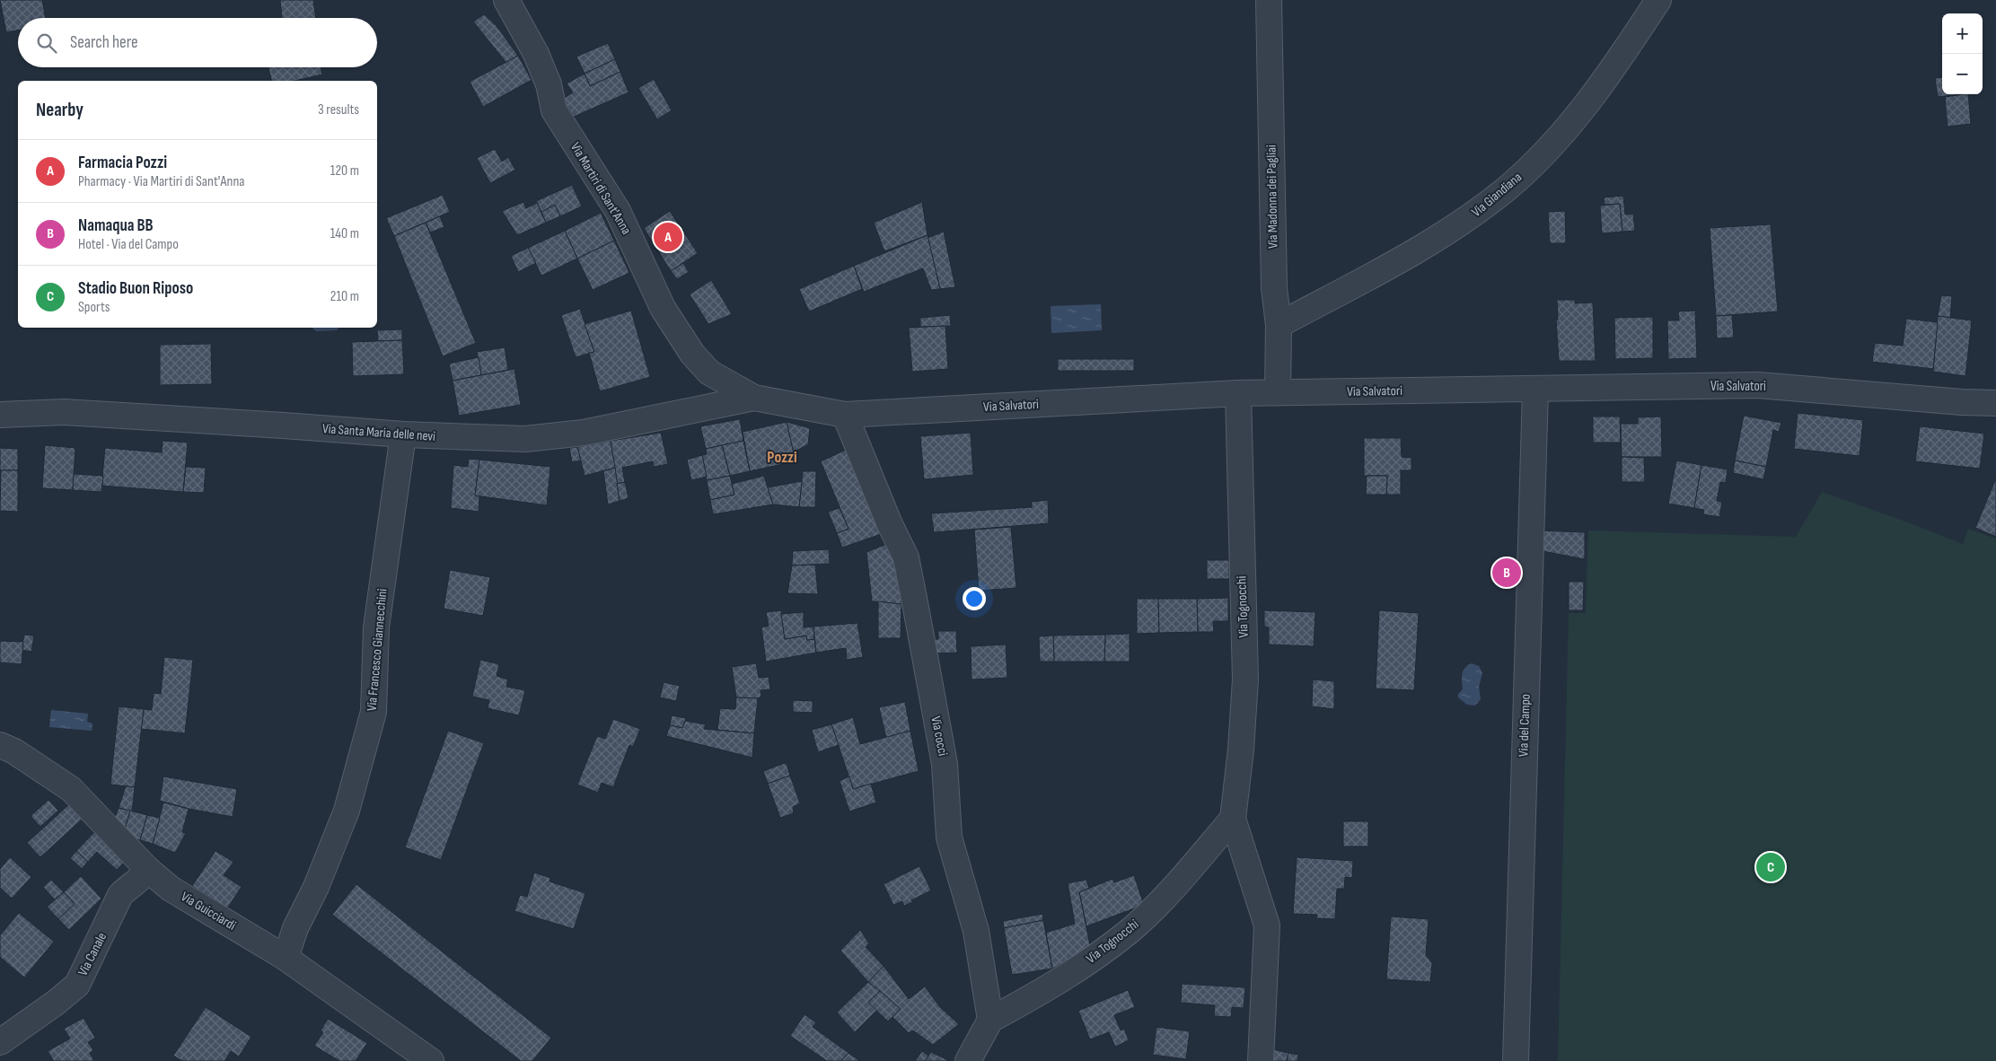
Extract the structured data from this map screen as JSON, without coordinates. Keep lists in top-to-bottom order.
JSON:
{
  "streets": {
    "street": [
      "Via Martiri di Sant'Anna",
      "Via Giandiana",
      "Via Madonna dei Pagliai",
      "Via Salvatori",
      "Via Santa Maria delle nevi",
      "Via Tognocchi",
      "Via Francesco Giannecchini",
      "Via del Campo",
      "Via cocci",
      "Via Guicciardi",
      "Via Canale"
    ]
  },
  "crossings": [
    ["Via Martiri di Sant'Anna", "Via Salvatori"],
    ["Via Martiri di Sant'Anna", "Via Santa Maria delle nevi"],
    ["Via Giandiana", "Via Madonna dei Pagliai"],
    ["Via Madonna dei Pagliai", "Via Salvatori"],
    ["Via Salvatori", "Via Santa Maria delle nevi"],
    ["Via Salvatori", "Via Tognocchi"],
    ["Via Salvatori", "Via del Campo"],
    ["Via Salvatori", "Via cocci"],
    ["Via Santa Maria delle nevi", "Via Francesco Giannecchini"],
    ["Via Tognocchi", "Via cocci"],
    ["Via Francesco Giannecchini", "Via Guicciardi"],
    ["Via Guicciardi", "Via Canale"]
  ],
  "districts": ["Pozzi"],
  "page": {
    "map_buttons": ["+", "−"],
    "search": "Search here",
    "heading": ["Nearby", "3 results"],
    "list": [
      {
        "mark": "A",
        "name": "Farmacia Pozzi",
        "note": "Pharmacy · Via Martiri di Sant'Anna",
        "value": "120 m"
      },
      {
        "mark": "B",
        "name": "Namaqua BB",
        "note": "Hotel · Via del Campo",
        "value": "140 m"
      },
      {
        "mark": "C",
        "name": "Stadio Buon Riposo",
        "note": "Sports",
        "value": "210 m"
      }
    ],
    "pins": ["A", "B", "C"]
  }
}
